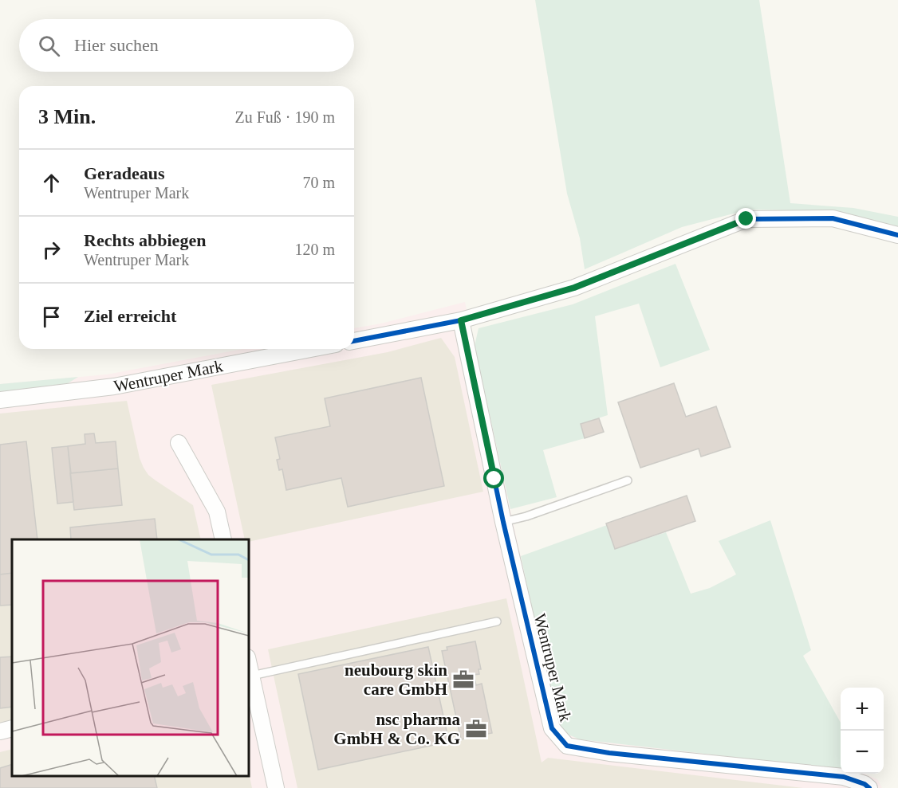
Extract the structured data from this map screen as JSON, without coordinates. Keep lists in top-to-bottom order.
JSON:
{
  "streets": {
    "street": ["Wentruper Mark"]
  },
  "places": {
    "office": ["neubourg skin care GmbH", "nsc pharma GmbH & Co. KG"]
  },
  "page": {
    "search": "Hier suchen",
    "heading": ["3 Min.", "Zu Fuß · 190 m"],
    "list": [
      ["Geradeaus", "Wentruper Mark", "70 m"],
      ["Rechts abbiegen", "Wentruper Mark", "120 m"],
      "Ziel erreicht"
    ],
    "map_buttons": ["+", "−"]
  }
}
